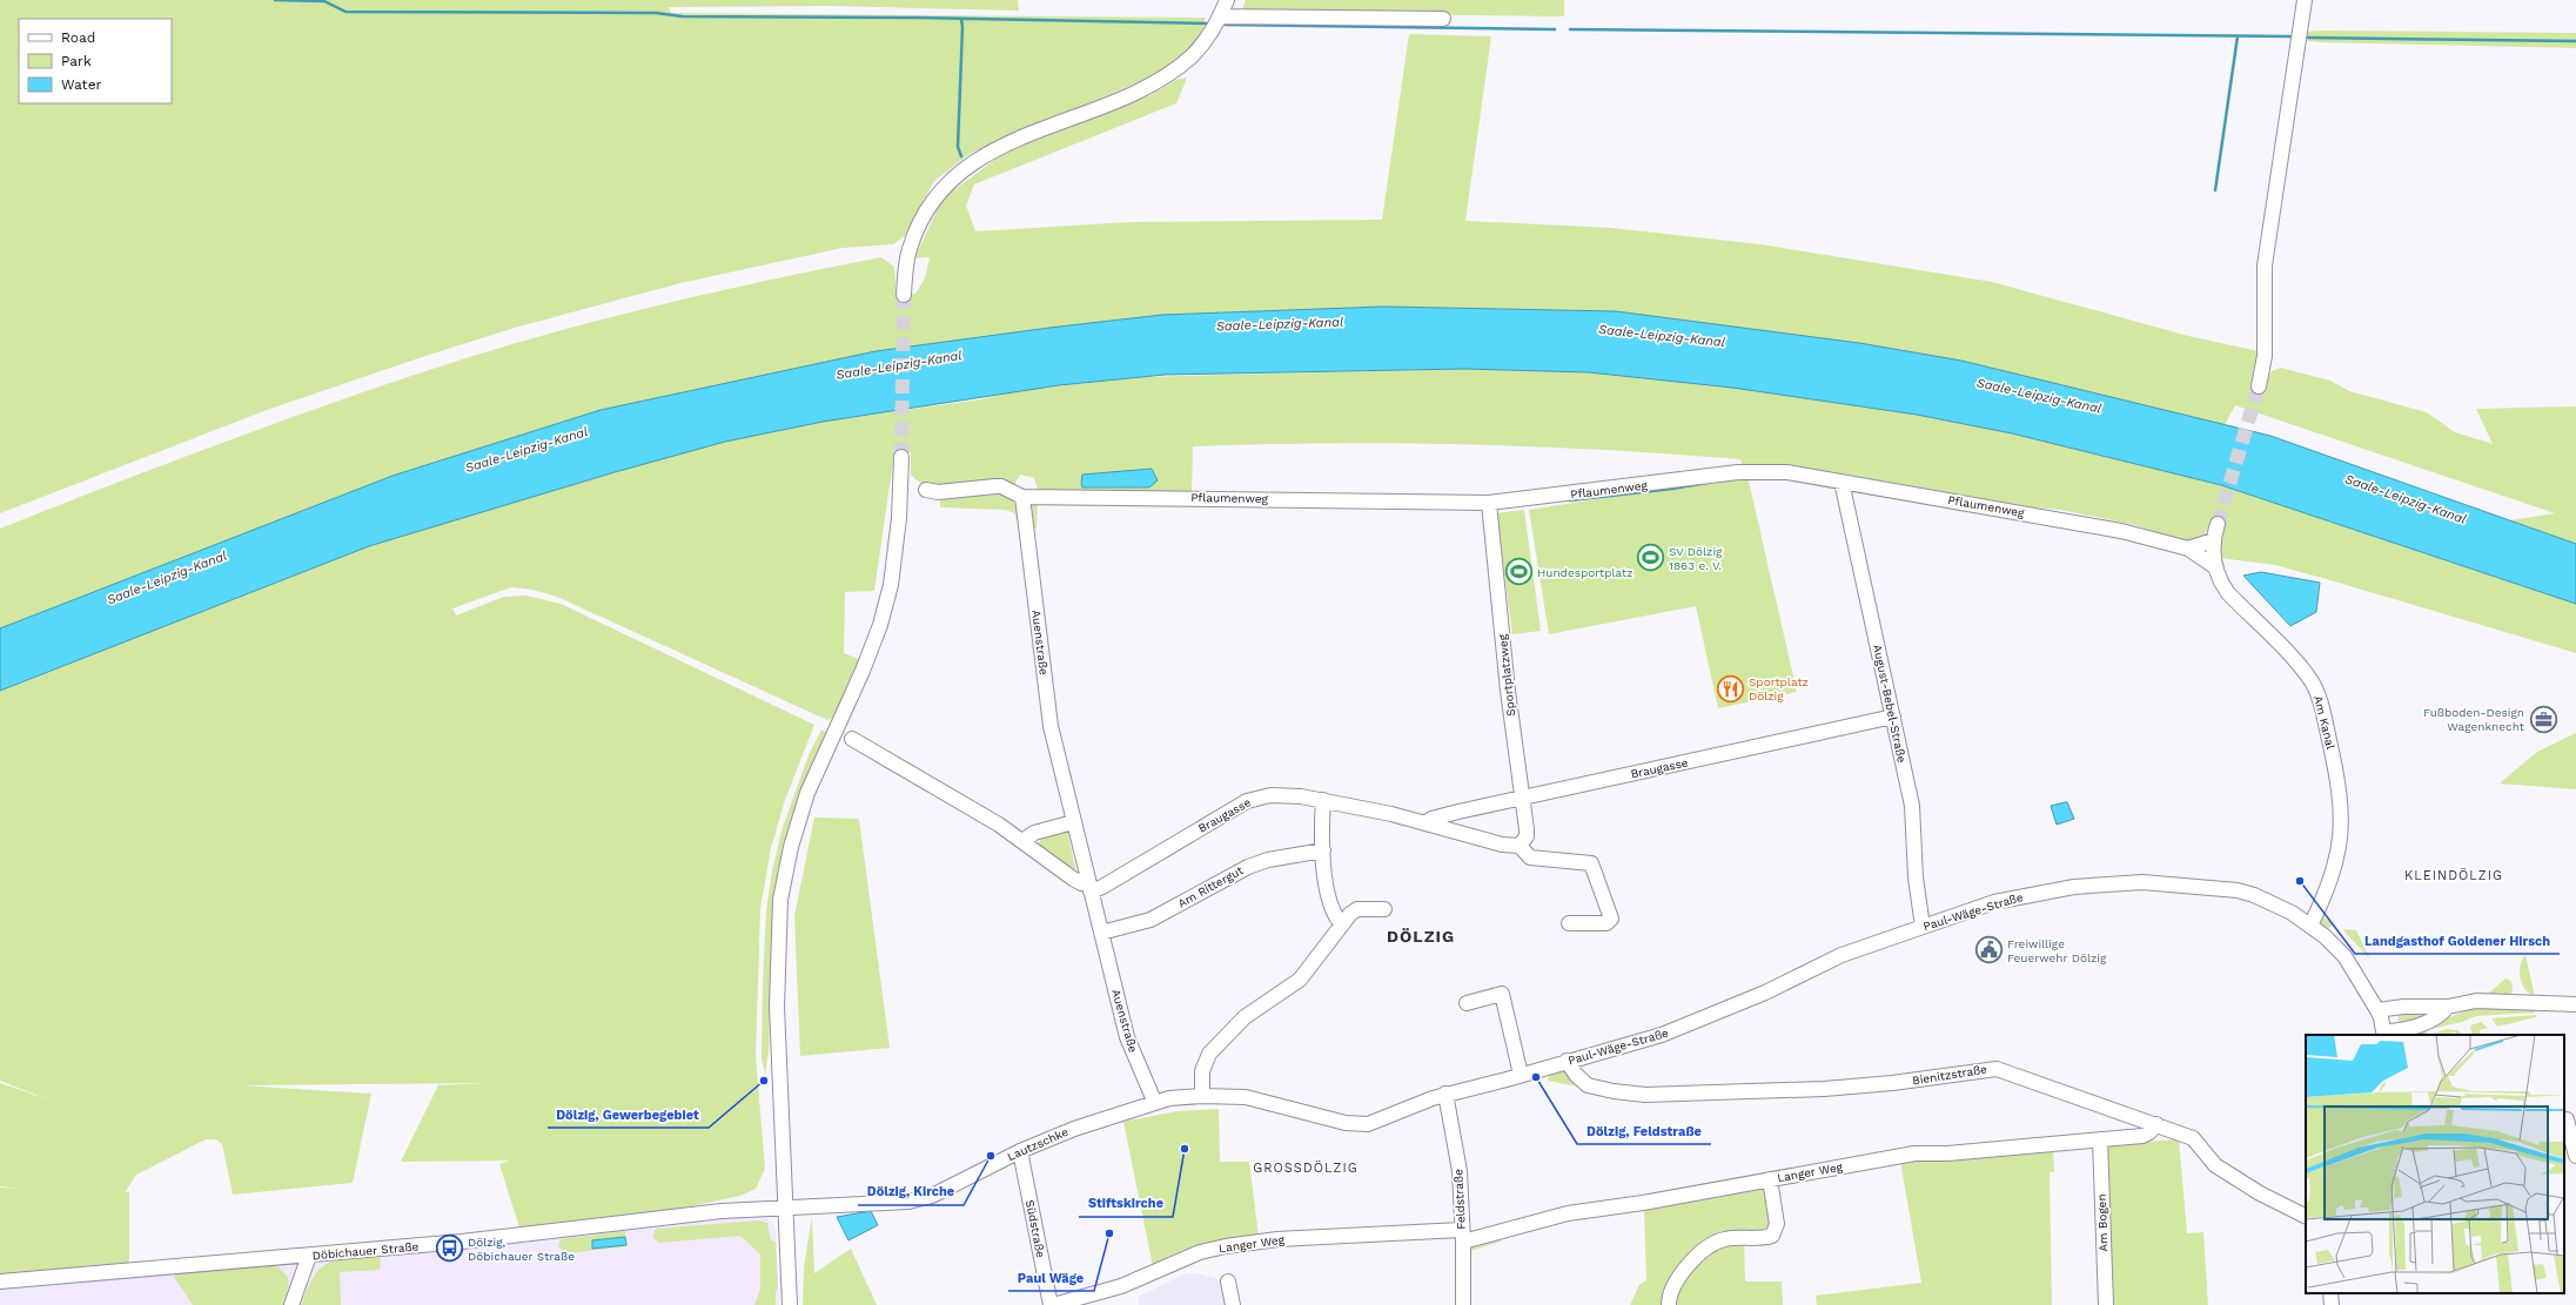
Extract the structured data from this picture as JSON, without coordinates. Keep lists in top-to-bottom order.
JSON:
{
  "streets": {
    "street": [
      "Pflaumenweg",
      "Auenstraße",
      "Sportplatzweg",
      "August-Bebel-Straße",
      "Am Kanal",
      "Braugasse",
      "Am Rittergut",
      "Paul-Wäge-Straße",
      "Bienitzstraße",
      "Lautzschke",
      "Langer Weg",
      "Feldstraße",
      "Am Bogen",
      "Südstraße",
      "Döbichauer Straße"
    ]
  },
  "crossings": [
    ["Pflaumenweg", "Auenstraße"],
    ["Pflaumenweg", "Sportplatzweg"],
    ["Pflaumenweg", "August-Bebel-Straße"],
    ["Pflaumenweg", "Am Kanal"],
    ["Auenstraße", "Braugasse"],
    ["Auenstraße", "Am Rittergut"],
    ["Auenstraße", "Paul-Wäge-Straße"],
    ["Auenstraße", "Lautzschke"],
    ["Sportplatzweg", "Braugasse"],
    ["August-Bebel-Straße", "Braugasse"],
    ["August-Bebel-Straße", "Paul-Wäge-Straße"],
    ["Am Kanal", "Paul-Wäge-Straße"],
    ["Paul-Wäge-Straße", "Bienitzstraße"],
    ["Paul-Wäge-Straße", "Lautzschke"],
    ["Paul-Wäge-Straße", "Feldstraße"],
    ["Bienitzstraße", "Langer Weg"],
    ["Lautzschke", "Südstraße"],
    ["Lautzschke", "Döbichauer Straße"],
    ["Langer Weg", "Feldstraße"],
    ["Langer Weg", "Am Bogen"],
    ["Langer Weg", "Südstraße"]
  ],
  "districts": ["KLEINDÖLZIG", "DÖLZIG", "GROSSDÖLZIG"],
  "water": ["Saale-Leipzig-Kanal"],
  "places": {
    "sports": ["SV Dölzig 1863 e. V.", "Hundesportplatz"],
    "restaurant": ["Sportplatz Dölzig"],
    "office": ["Fußboden-Design Wagenknecht"],
    "other": [
      "Landgasthof Goldener Hirsch",
      "Dölzig, Feldstraße",
      "Dölzig, Gewerbegebiet",
      "Stiftskirche",
      "Dölzig, Kirche",
      "Paul Wäge"
    ],
    "public building": ["Freiwillige Feuerwehr Dölzig"],
    "bus stop": ["Dölzig, Döbichauer Straße"]
  },
  "legend": ["Road", "Park", "Water"]
}
